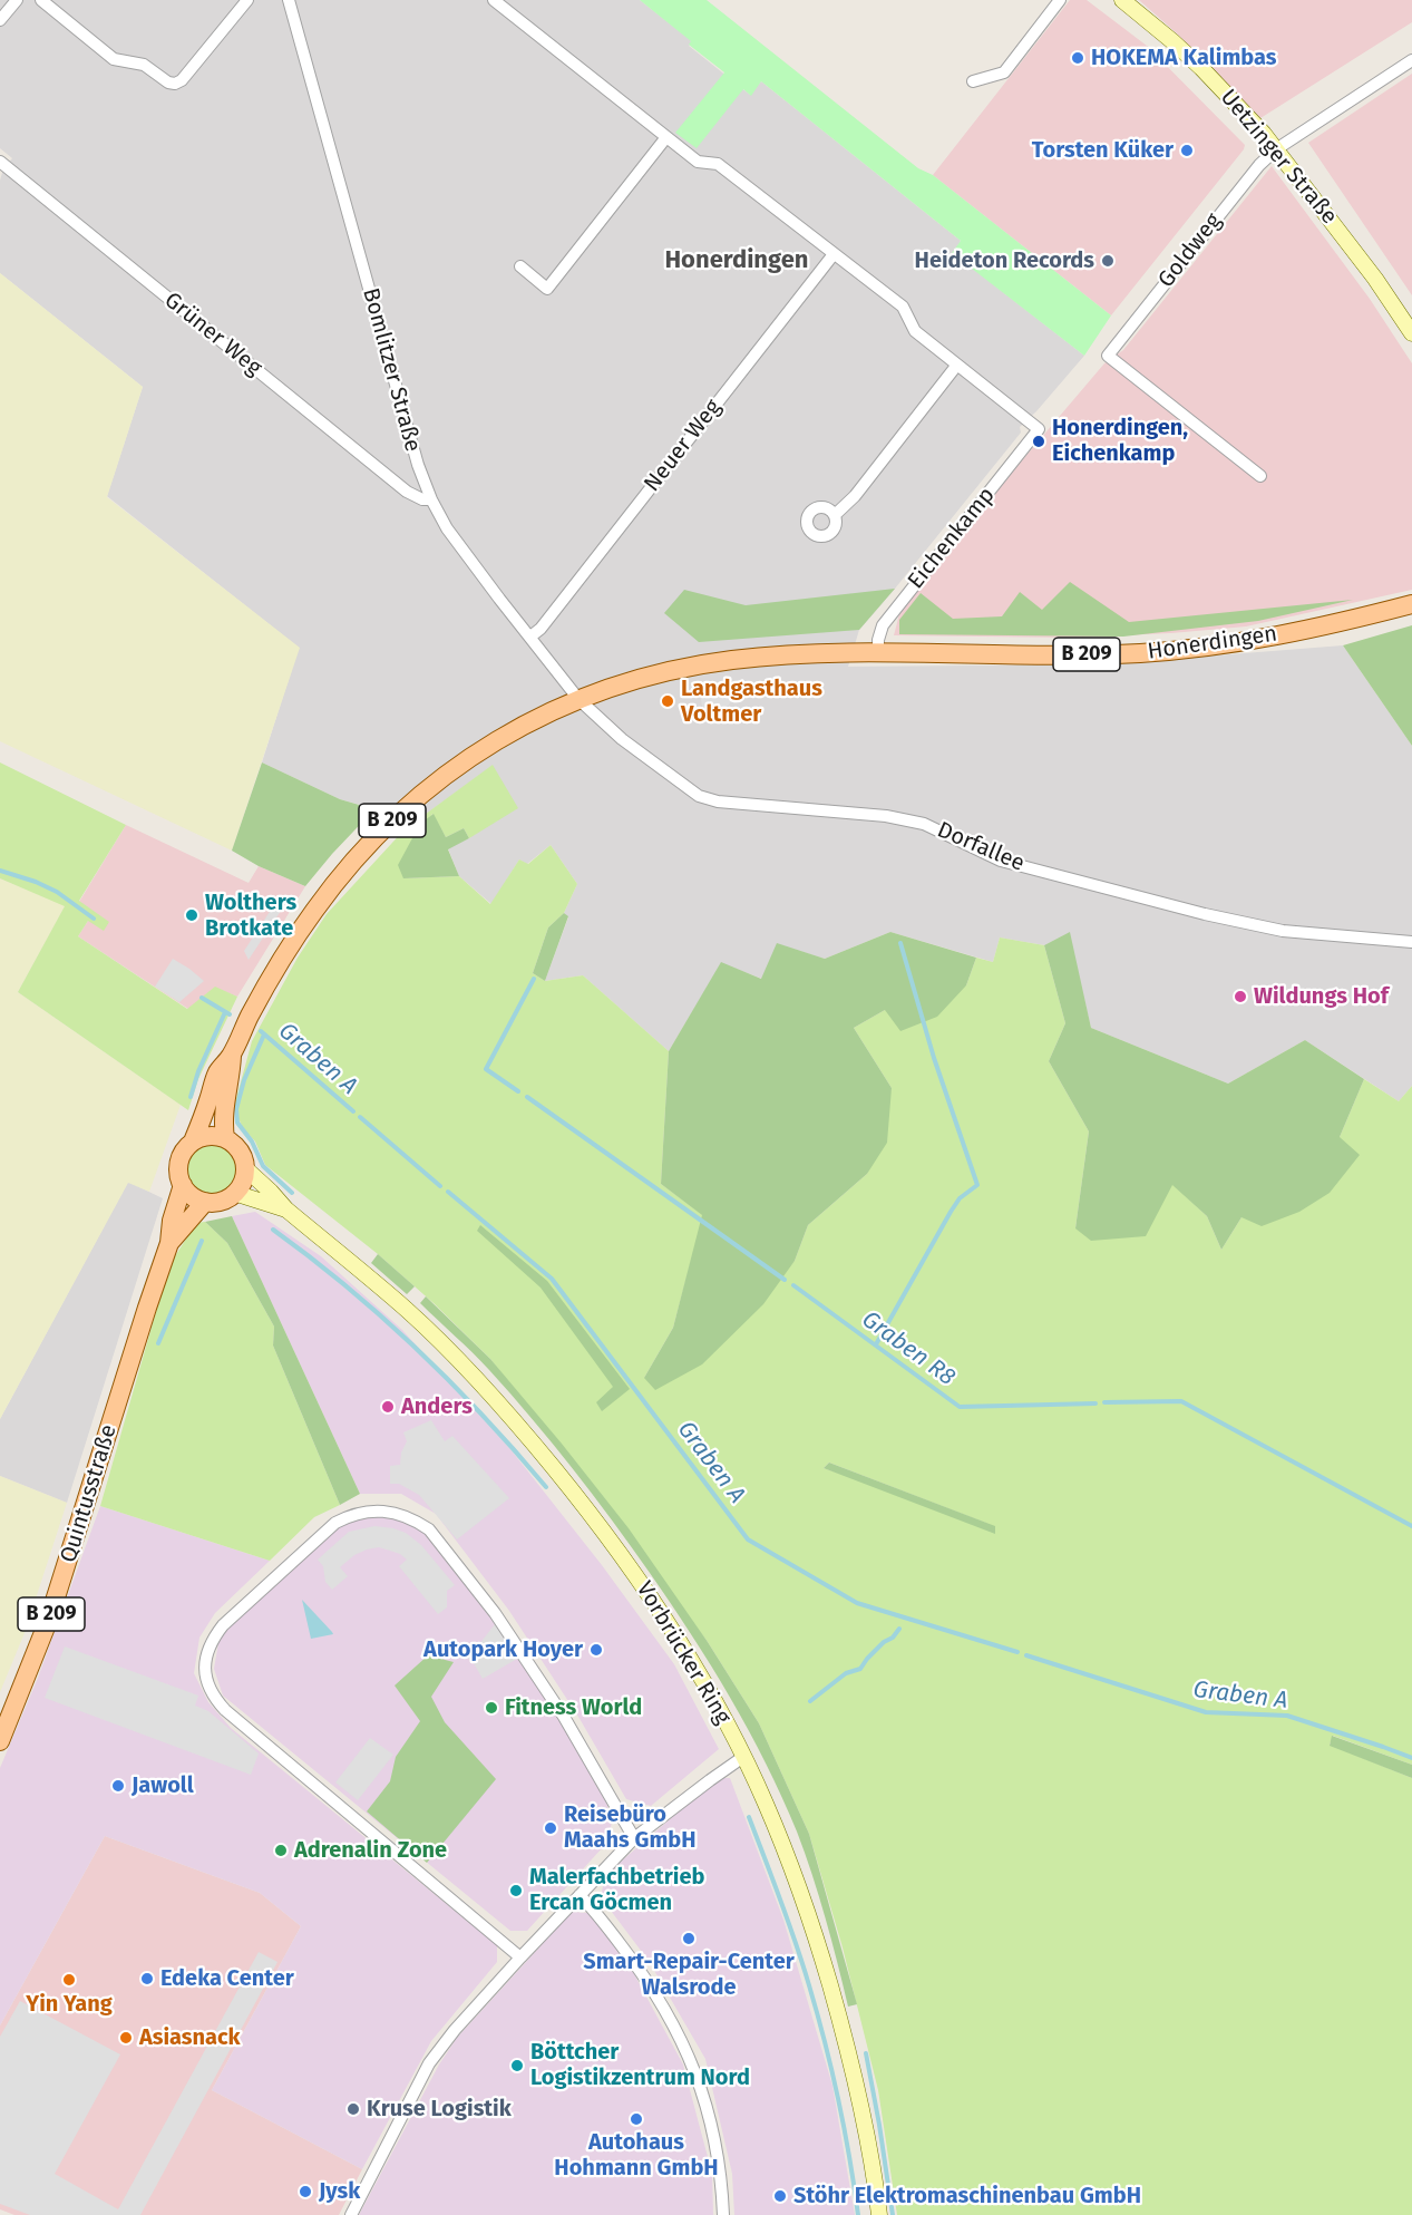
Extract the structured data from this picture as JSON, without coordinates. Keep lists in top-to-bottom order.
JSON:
{
  "streets": {
    "main road": [
      "Uetzinger Straße",
      "Honerdingen",
      "B 209",
      "Quintusstraße",
      "Vorbrücker Ring"
    ],
    "street": [
      "Goldweg",
      "Grüner Weg",
      "Bomlitzer Straße",
      "Neuer Weg",
      "Eichenkamp",
      "Dorfallee"
    ]
  },
  "crossings": [
    ["Uetzinger Straße", "Goldweg"],
    ["Grüner Weg", "Bomlitzer Straße"],
    ["Bomlitzer Straße", "Neuer Weg"],
    ["Bomlitzer Straße", "B 209"],
    ["Bomlitzer Straße", "Dorfallee"],
    ["Eichenkamp", "Honerdingen"],
    ["Eichenkamp", "B 209"],
    ["Honerdingen", "B 209"],
    ["B 209", "Dorfallee"],
    ["B 209", "Quintusstraße"],
    ["B 209", "Vorbrücker Ring"],
    ["Quintusstraße", "Vorbrücker Ring"]
  ],
  "districts": ["Honerdingen"],
  "water": ["Graben A", "Graben R8"],
  "places": [
    "HOKEMA Kalimbas",
    "Torsten Küker",
    "Heideton Records",
    "Honerdingen, Eichenkamp",
    "Landgasthaus Voltmer",
    "Wolthers Brotkate",
    "Wildungs Hof",
    "Anders",
    "Autopark Hoyer",
    "Fitness World",
    "Jawoll",
    "Reisebüro Maahs GmbH",
    "Adrenalin Zone",
    "Malerfachbetrieb Ercan Göcmen",
    "Smart-Repair-Center Walsrode",
    "Edeka Center",
    "Yin Yang",
    "Asiasnack",
    "Böttcher Logistikzentrum Nord",
    "Kruse Logistik",
    "Autohaus Hohmann GmbH",
    "Jysk",
    "Stöhr Elektromaschinenbau GmbH"
  ]
}
